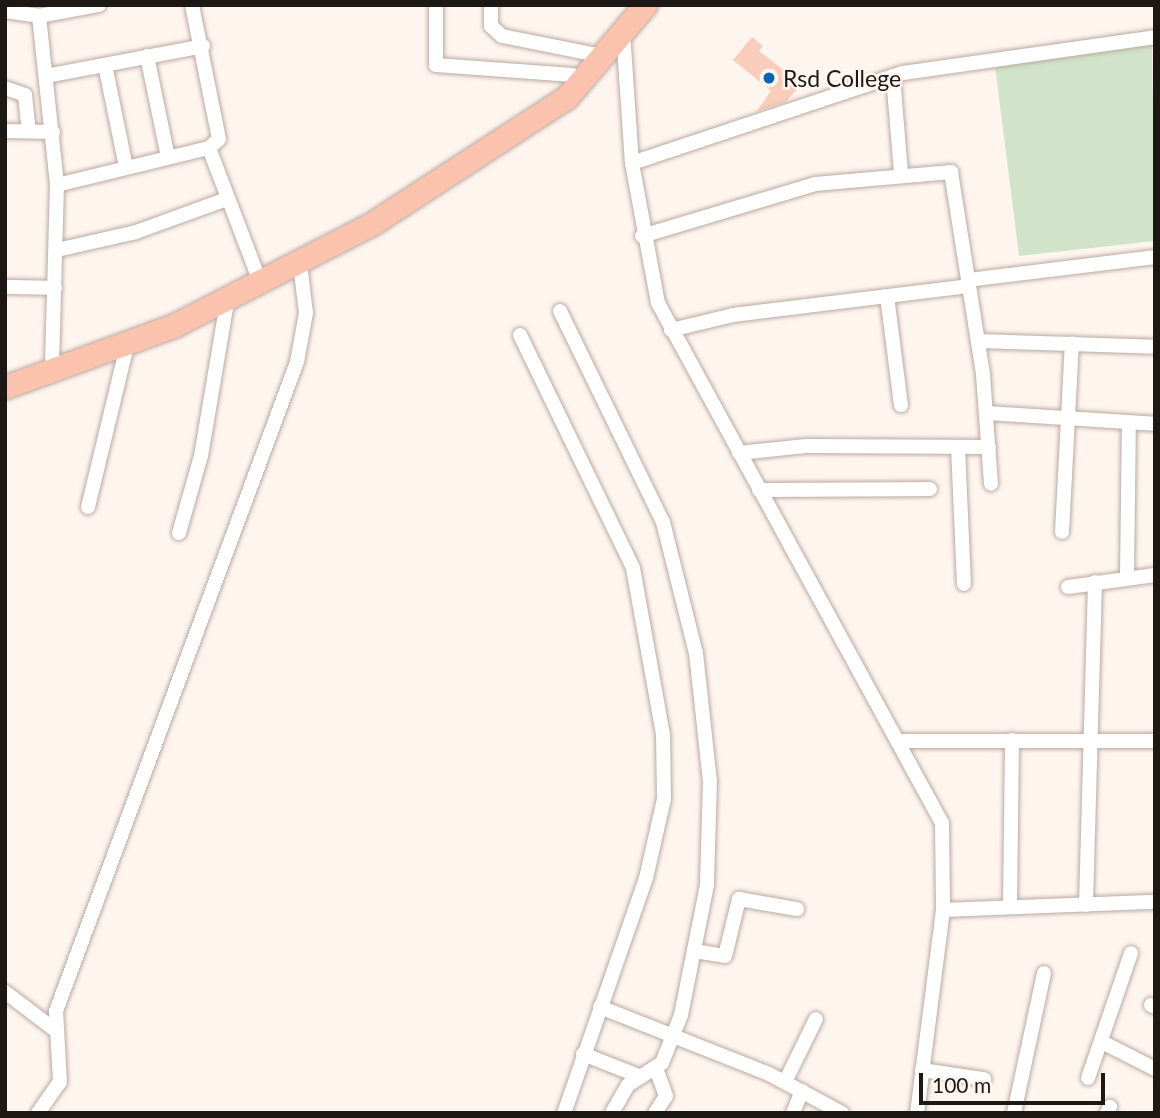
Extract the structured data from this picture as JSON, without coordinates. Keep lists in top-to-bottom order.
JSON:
{
  "places": ["Rsd College"],
  "scale_bar": "100 m"
}
